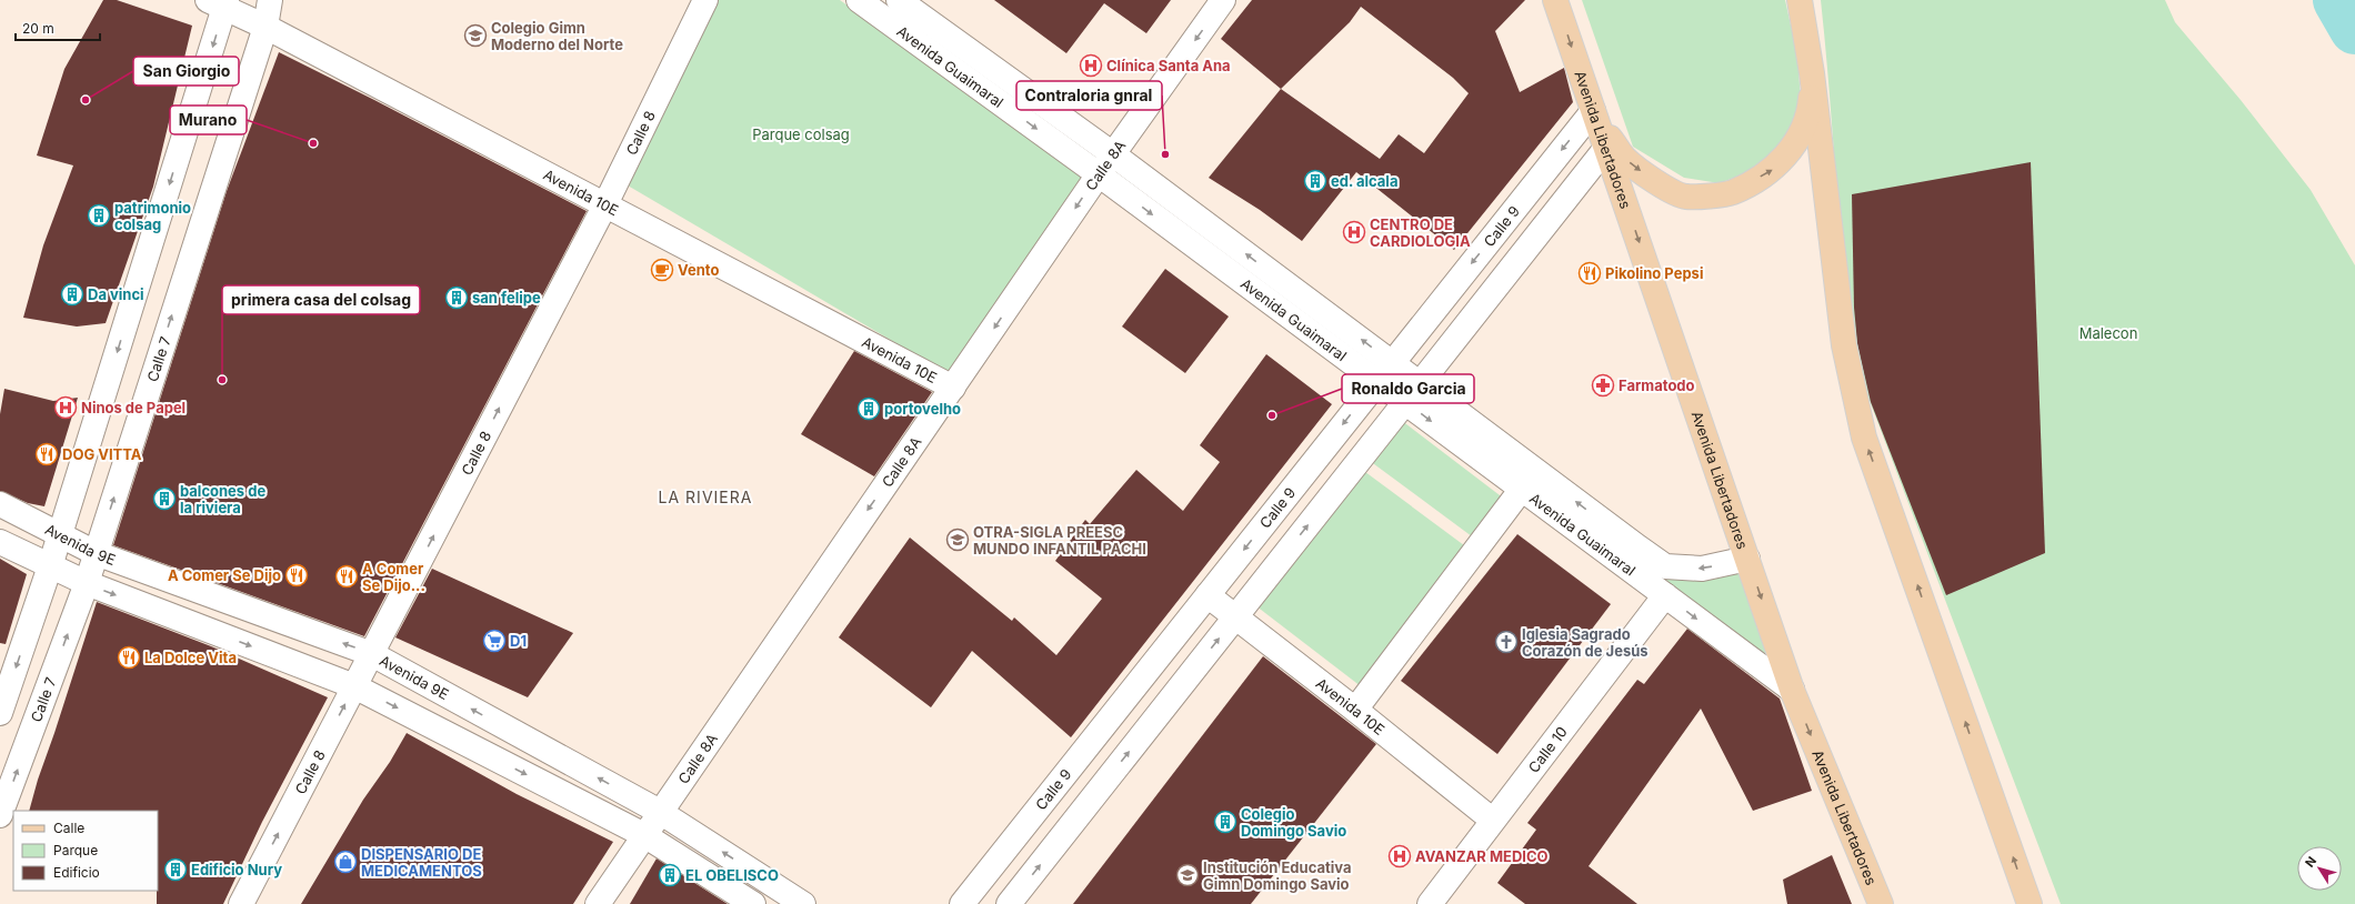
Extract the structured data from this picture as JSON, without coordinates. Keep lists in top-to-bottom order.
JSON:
{
  "streets": {
    "main road": ["Avenida Libertadores"],
    "street": [
      "Avenida Guaimaral",
      "Calle 8",
      "Calle 8A",
      "Avenida 10E",
      "Calle 9",
      "Calle 7",
      "Avenida 9E",
      "Calle 10"
    ]
  },
  "crossings": [
    ["Avenida Guaimaral", "Avenida Libertadores"],
    ["Avenida Guaimaral", "Calle 8A"],
    ["Avenida Guaimaral", "Calle 9"],
    ["Avenida Guaimaral", "Calle 10"],
    ["Calle 8", "Avenida 10E"],
    ["Calle 8", "Avenida 9E"],
    ["Avenida Libertadores", "Calle 9"],
    ["Calle 8A", "Avenida 10E"],
    ["Calle 8A", "Avenida 9E"],
    ["Avenida 10E", "Calle 9"],
    ["Avenida 10E", "Calle 7"],
    ["Avenida 10E", "Calle 10"],
    ["Calle 7", "Avenida 9E"]
  ],
  "one_way": ["Calle 8", "Calle 8A"],
  "districts": ["LA RIVIERA"],
  "parks": ["Parque colsag", "Malecon"],
  "places": {
    "school or university": ["Colegio Gimn Moderno del Norte", "OTRA-SIGLA PREESC MUNDO INFANTIL PACHI", "Institución Educativa Gimn Domingo Savio"],
    "hospital": [
      "Clínica Santa Ana",
      "CENTRO DE CARDIOLOGIA",
      "Ninos de Papel",
      "AVANZAR MEDICO"
    ],
    "other": [
      "San Giorgio",
      "Murano",
      "Contraloria gnral",
      "primera casa del colsag",
      "Ronaldo Garcia"
    ],
    "building": [
      "ed. alcala",
      "patrimonio colsag",
      "Da vinci",
      "san felipe",
      "portovelho",
      "balcones de la riviera",
      "Colegio Domingo Savio",
      "Edificio Nury",
      "EL OBELISCO"
    ],
    "cafe": ["Vento"],
    "restaurant": [
      "Pikolino Pepsi",
      "DOG VITTA",
      "A Comer Se Dijo",
      "A Comer Se Dijo...",
      "La Dolce Vita"
    ],
    "pharmacy": ["Farmatodo"],
    "supermarket": ["D1"],
    "church": ["Iglesia Sagrado Corazón de Jesús"],
    "shop": ["DISPENSARIO DE MEDICAMENTOS"]
  },
  "legend": ["Calle", "Parque", "Edificio"],
  "scale_bar": "20 m",
  "north": "top left"
}
